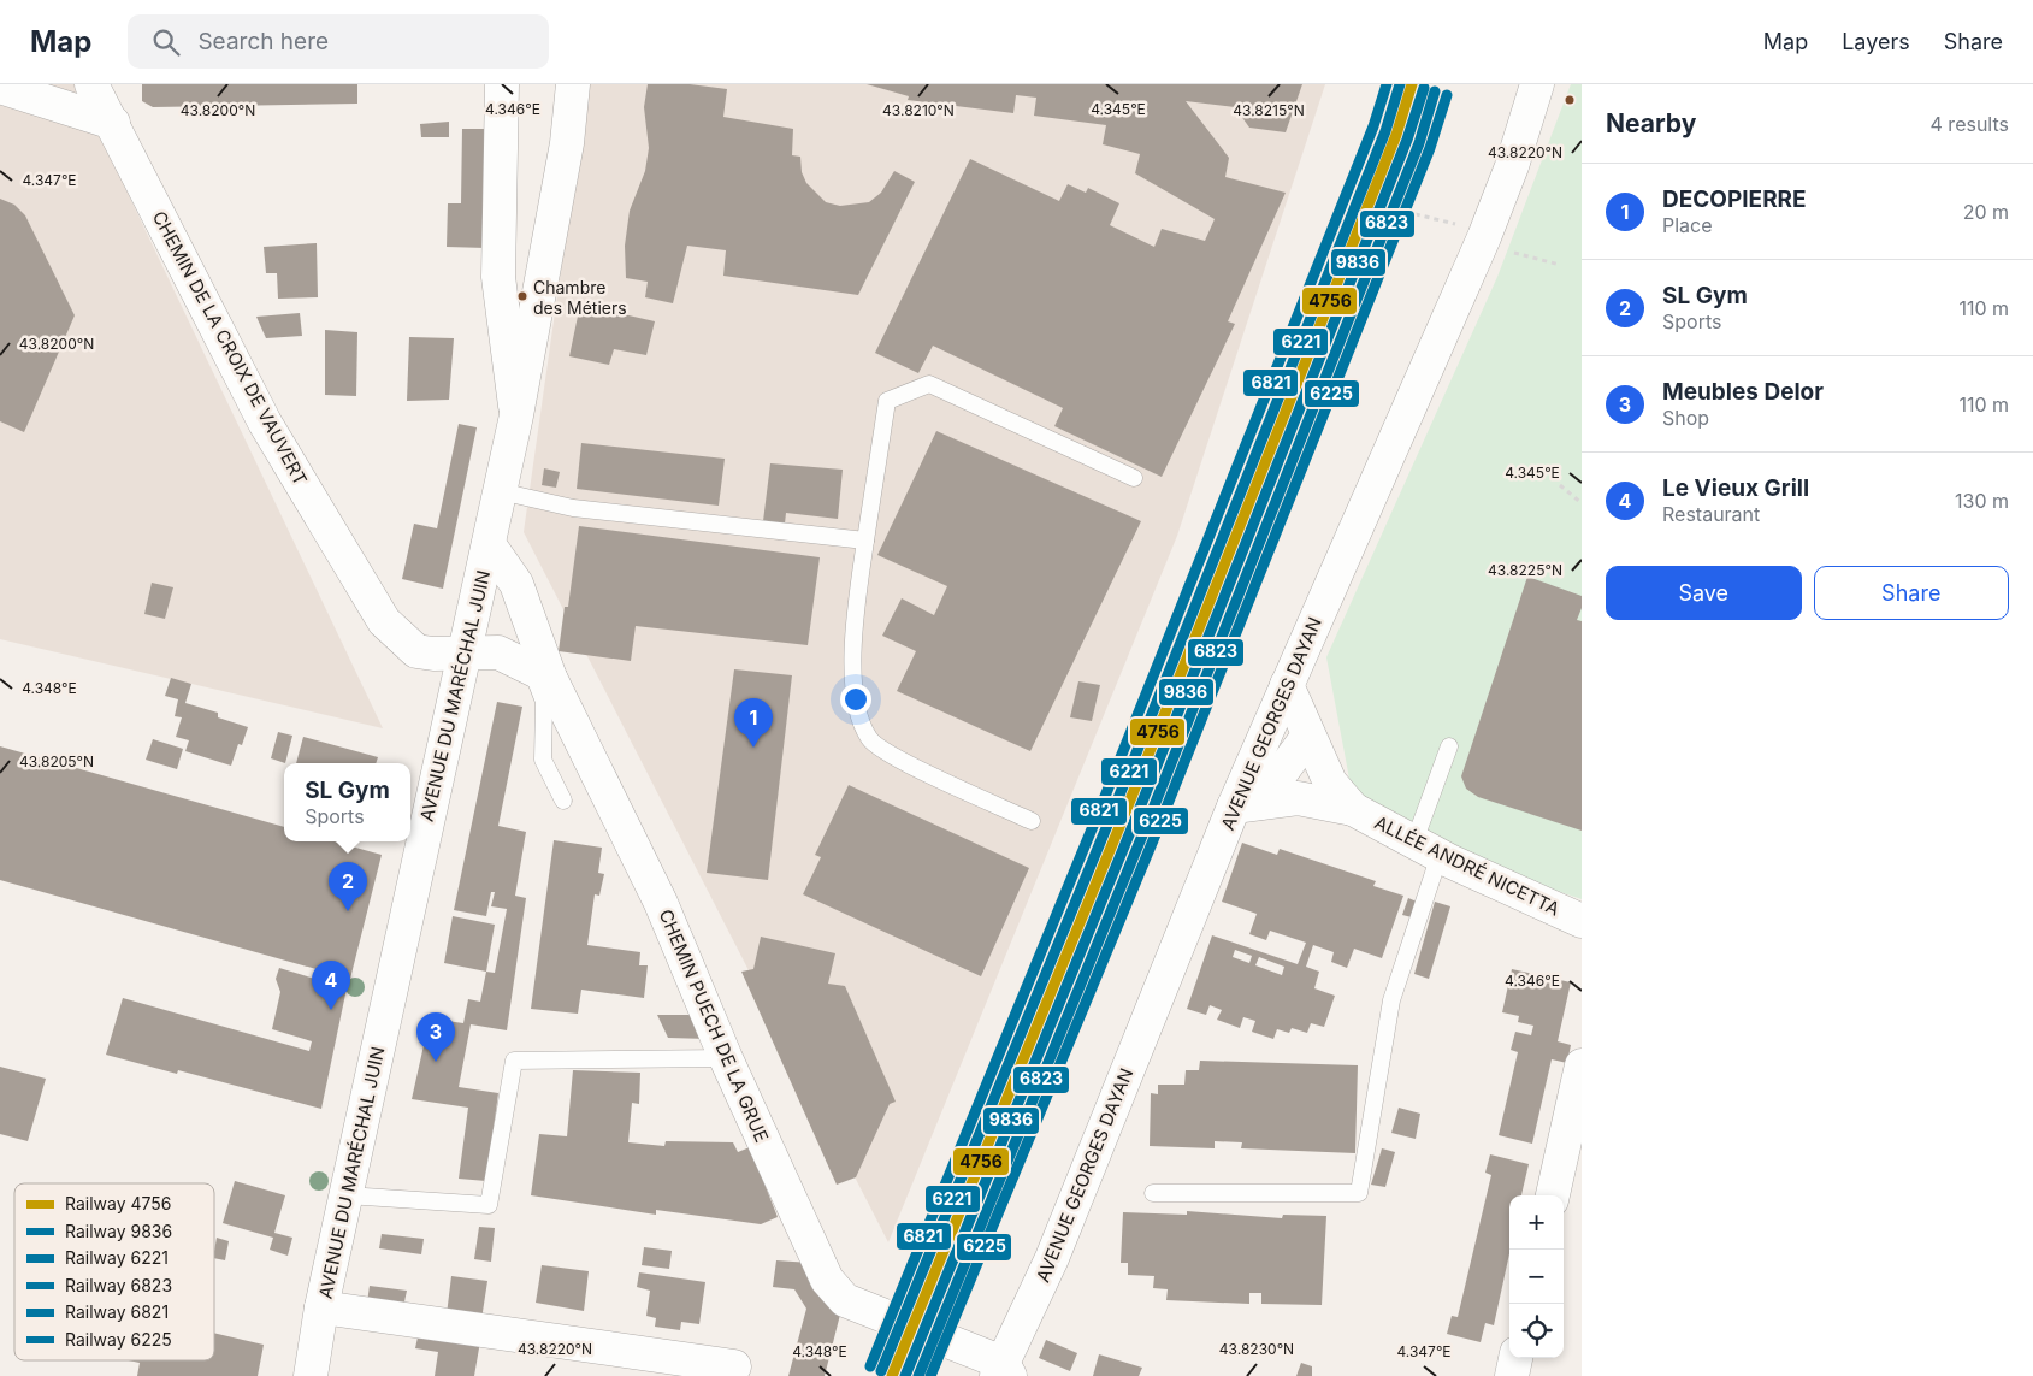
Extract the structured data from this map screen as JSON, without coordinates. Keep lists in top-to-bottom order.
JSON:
{
  "streets": {
    "street": [
      "CHEMIN DE LA CROIX DE VAUVERT",
      "AVENUE DU MARÉCHAL JUIN",
      "AVENUE GEORGES DAYAN",
      "ALLÉE ANDRÉ NICETTA",
      "CHEMIN PUECH DE LA GRUE"
    ]
  },
  "crossings": [
    ["CHEMIN DE LA CROIX DE VAUVERT", "AVENUE DU MARÉCHAL JUIN"],
    ["AVENUE DU MARÉCHAL JUIN", "CHEMIN PUECH DE LA GRUE"],
    ["AVENUE GEORGES DAYAN", "ALLÉE ANDRÉ NICETTA"],
    ["AVENUE GEORGES DAYAN", "CHEMIN PUECH DE LA GRUE"]
  ],
  "places": ["Chambre des Métiers"],
  "lines": [
    "rail line 4756",
    "rail line 6221",
    "rail line 6821",
    "rail line 9836",
    "rail line 6823",
    "rail line 6225"
  ],
  "legend": [
    "Railway 4756",
    "Railway 9836",
    "Railway 6221",
    "Railway 6823",
    "Railway 6821",
    "Railway 6225"
  ],
  "page": {
    "header": "Map",
    "search": "Search here",
    "nav": ["Map", "Layers", "Share"],
    "heading": ["Nearby", "4 results"],
    "list": [
      {
        "mark": "1",
        "name": "DECOPIERRE",
        "note": "Place",
        "value": "20 m"
      },
      {
        "mark": "2",
        "name": "SL Gym",
        "note": "Sports",
        "value": "110 m"
      },
      {
        "mark": "3",
        "name": "Meubles Delor",
        "note": "Shop",
        "value": "110 m"
      },
      {
        "mark": "4",
        "name": "Le Vieux Grill",
        "note": "Restaurant",
        "value": "130 m"
      }
    ],
    "buttons": ["Save", "Share"],
    "pins": [
      "1",
      "2",
      "4",
      "3"
    ],
    "popup": ["SL Gym", "Sports"],
    "map_buttons": ["+", "−"]
  },
  "coordinates": [
    "4.346°E",
    "4.345°E",
    "43.8200°N",
    "43.8210°N",
    "43.8215°N",
    "43.8220°N",
    "4.347°E",
    "43.8225°N",
    "4.348°E",
    "43.8205°N",
    "43.8230°N"
  ]
}
